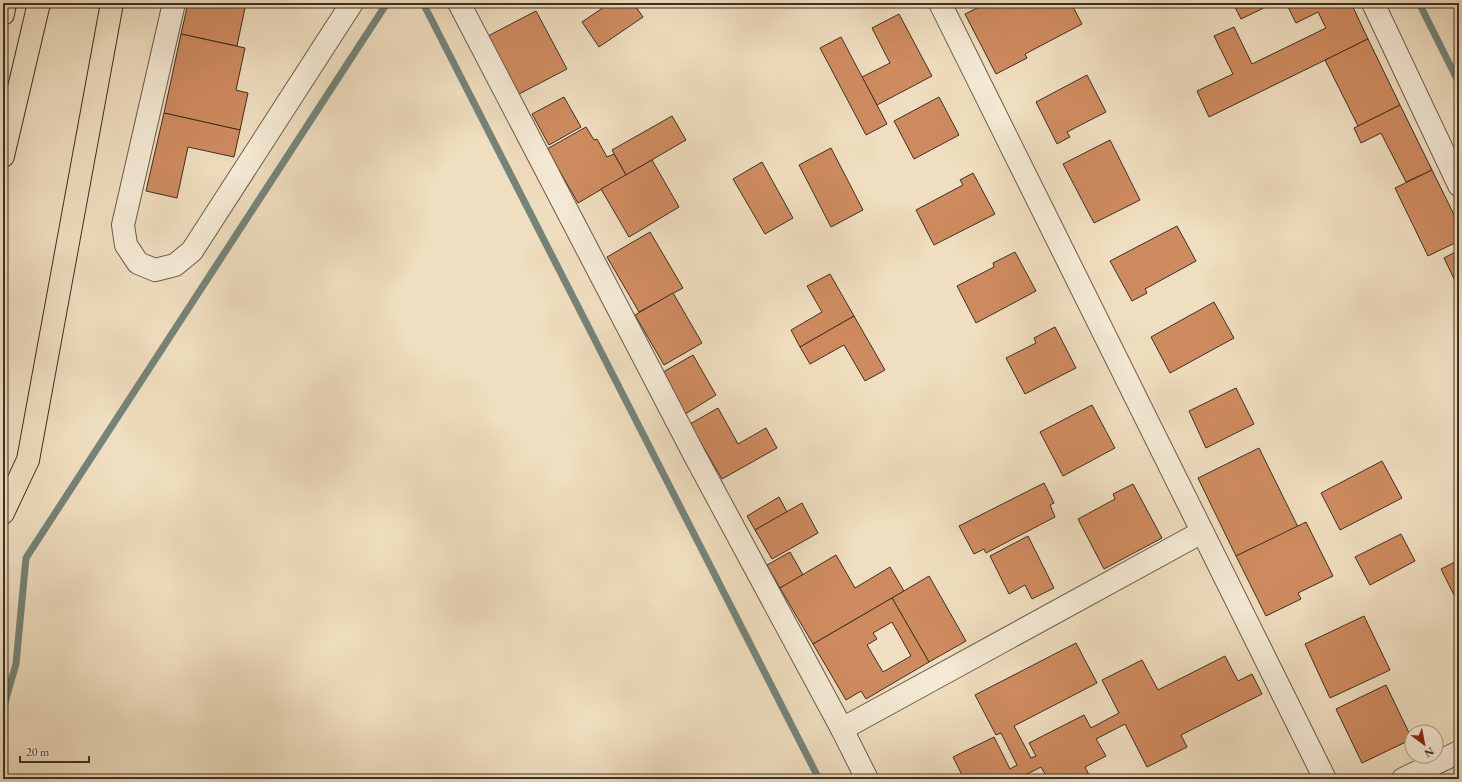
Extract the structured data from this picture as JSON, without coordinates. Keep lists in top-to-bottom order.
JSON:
{
  "scale_bar": "20 m",
  "north": "bottom right"
}
